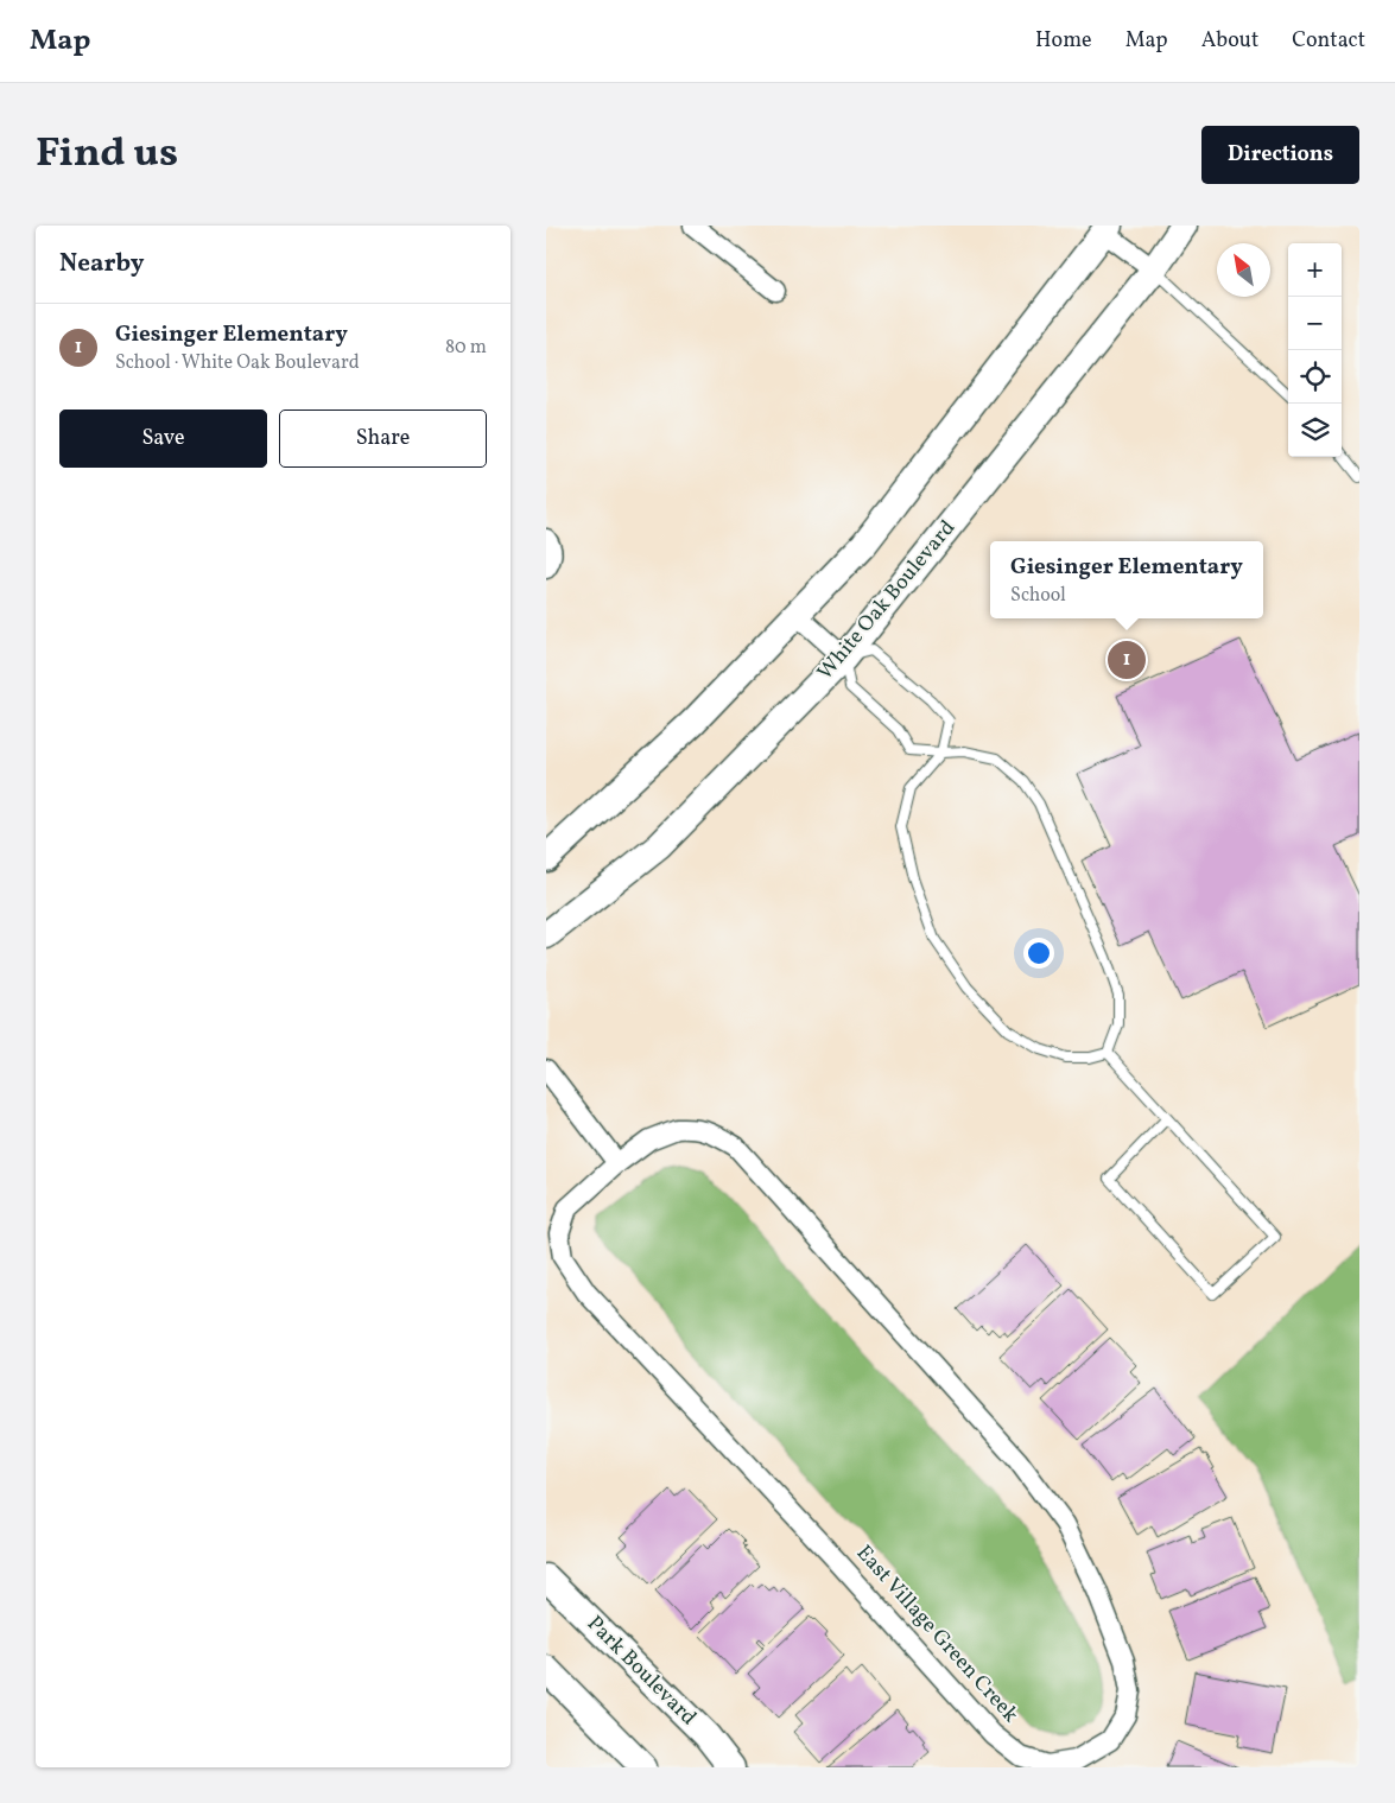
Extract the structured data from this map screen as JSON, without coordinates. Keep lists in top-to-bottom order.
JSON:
{
  "streets": {
    "street": ["White Oak Boulevard", "East Village Green Creek", "Park Boulevard"]
  },
  "north": "top left",
  "page": {
    "header": "Map",
    "nav": [
      "Home",
      "Map",
      "About",
      "Contact"
    ],
    "title": "Find us",
    "buttons": [
      "Directions",
      ["Save", "Share"]
    ],
    "heading": "Nearby",
    "map_buttons": ["+", "−"],
    "list": [
      {
        "mark": "1",
        "name": "Giesinger Elementary",
        "note": "School · White Oak Boulevard",
        "value": "80 m"
      }
    ],
    "popup": ["Giesinger Elementary", "School"],
    "pins": "1"
  }
}
